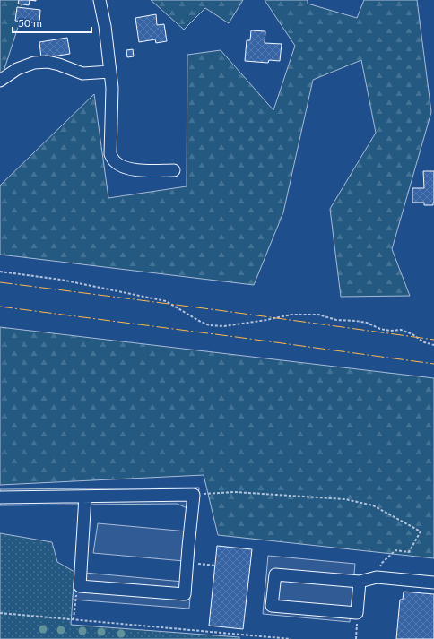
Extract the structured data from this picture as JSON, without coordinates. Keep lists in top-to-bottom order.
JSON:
{
  "scale_bar": "50 m"
}
